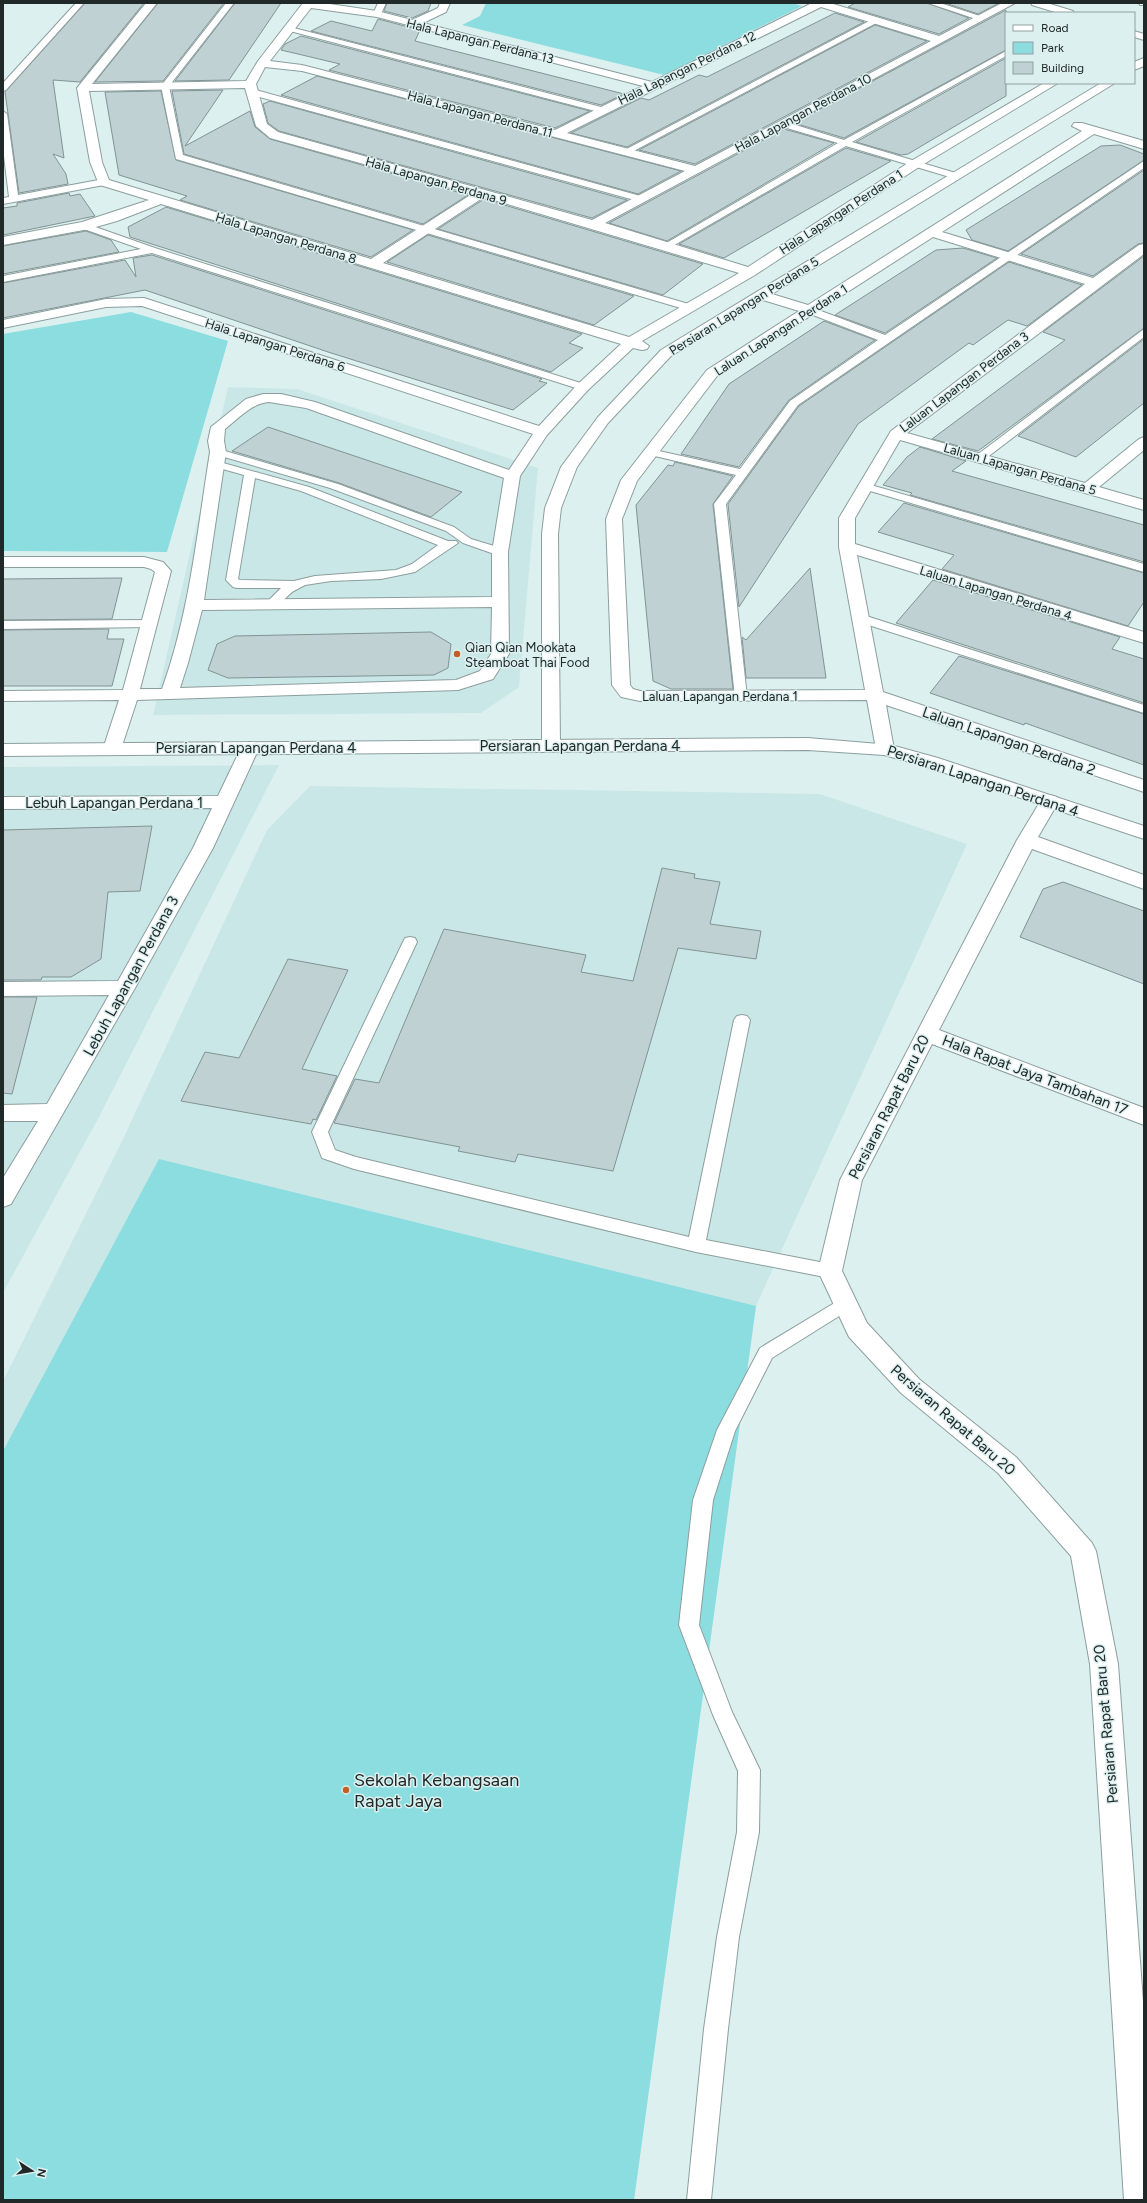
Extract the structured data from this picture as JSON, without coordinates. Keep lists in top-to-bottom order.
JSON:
{
  "streets": {
    "street": [
      "Hala Lapangan Perdana 13",
      "Hala Lapangan Perdana 12",
      "Hala Lapangan Perdana 10",
      "Hala Lapangan Perdana 11",
      "Hala Lapangan Perdana 9",
      "Hala Lapangan Perdana 1",
      "Hala Lapangan Perdana 8",
      "Persiaran Lapangan Perdana 5",
      "Laluan Lapangan Perdana 1",
      "Hala Lapangan Perdana 6",
      "Laluan Lapangan Perdana 3",
      "Laluan Lapangan Perdana 5",
      "Laluan Lapangan Perdana 4",
      "Laluan Lapangan Perdana 2",
      "Persiaran Lapangan Perdana 4",
      "Lebuh Lapangan Perdana 1",
      "Lebuh Lapangan Perdana 3",
      "Hala Rapat Jaya Tambahan 17",
      "Persiaran Rapat Baru 20"
    ]
  },
  "crossings": [
    ["Hala Lapangan Perdana 13", "Hala Lapangan Perdana 12"],
    ["Hala Lapangan Perdana 12", "Hala Lapangan Perdana 11"],
    ["Hala Lapangan Perdana 10", "Hala Lapangan Perdana 11"],
    ["Hala Lapangan Perdana 10", "Hala Lapangan Perdana 9"],
    ["Hala Lapangan Perdana 9", "Hala Lapangan Perdana 1"],
    ["Hala Lapangan Perdana 1", "Hala Lapangan Perdana 8"],
    ["Hala Lapangan Perdana 1", "Hala Lapangan Perdana 6"],
    ["Hala Lapangan Perdana 8", "Persiaran Lapangan Perdana 5"],
    ["Persiaran Lapangan Perdana 5", "Persiaran Lapangan Perdana 4"],
    ["Laluan Lapangan Perdana 1", "Laluan Lapangan Perdana 3"],
    ["Laluan Lapangan Perdana 1", "Laluan Lapangan Perdana 2"],
    ["Laluan Lapangan Perdana 3", "Laluan Lapangan Perdana 5"],
    ["Laluan Lapangan Perdana 3", "Laluan Lapangan Perdana 4"],
    ["Laluan Lapangan Perdana 3", "Laluan Lapangan Perdana 2"],
    ["Laluan Lapangan Perdana 3", "Persiaran Lapangan Perdana 4"],
    ["Persiaran Lapangan Perdana 4", "Lebuh Lapangan Perdana 3"],
    ["Persiaran Lapangan Perdana 4", "Persiaran Rapat Baru 20"],
    ["Lebuh Lapangan Perdana 1", "Lebuh Lapangan Perdana 3"],
    ["Hala Rapat Jaya Tambahan 17", "Persiaran Rapat Baru 20"]
  ],
  "places": ["Qian Qian Mookata Steamboat Thai Food", "Sekolah Kebangsaan Rapat Jaya"],
  "legend": ["Road", "Park", "Building"],
  "north": "right"
}
